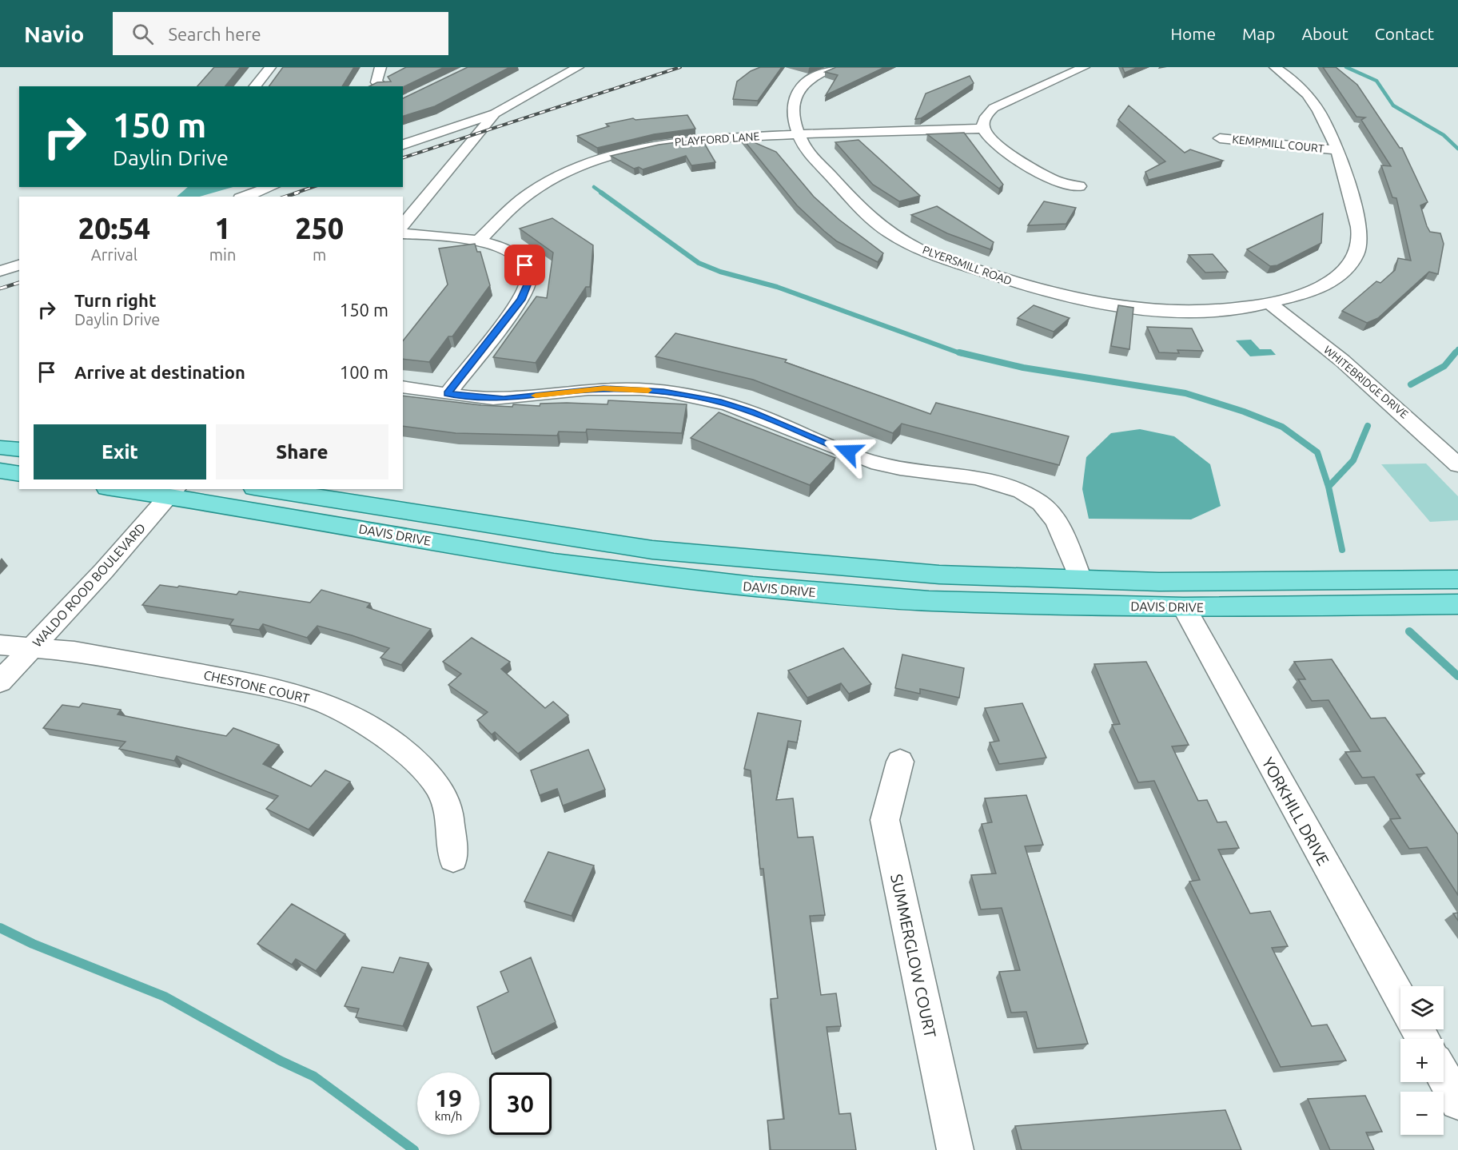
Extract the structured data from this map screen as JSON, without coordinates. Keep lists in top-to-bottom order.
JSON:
{
  "streets": {
    "main road": ["DAVIS DRIVE"],
    "street": [
      "PLAYFORD LANE",
      "KEMPMILL COURT",
      "PLYERSMILL ROAD",
      "WHITEBRIDGE DRIVE",
      "WALDO ROOD BOULEVARD",
      "CHESTONE COURT",
      "YORKHILL DRIVE",
      "SUMMERGLOW COURT"
    ]
  },
  "crossings": [
    ["PLAYFORD LANE", "PLYERSMILL ROAD"],
    ["KEMPMILL COURT", "PLYERSMILL ROAD"],
    ["PLYERSMILL ROAD", "WHITEBRIDGE DRIVE"],
    ["DAVIS DRIVE", "WALDO ROOD BOULEVARD"],
    ["DAVIS DRIVE", "YORKHILL DRIVE"],
    ["WALDO ROOD BOULEVARD", "CHESTONE COURT"]
  ],
  "page": {
    "header": "Navio",
    "search": "Search here",
    "nav": [
      "Home",
      "Map",
      "About",
      "Contact"
    ],
    "turn": ["150 m", "Daylin Drive"],
    "eta": [
      "20:54",
      "Arrival",
      "1",
      "min",
      "250",
      "m"
    ],
    "list": [
      {
        "name": "Turn right",
        "note": "Daylin Drive",
        "value": "150 m"
      },
      {
        "name": "Arrive at destination",
        "value": "100 m"
      }
    ],
    "buttons": ["Exit", "Share"],
    "map_buttons": ["+", "−"],
    "speed": "19 km/h",
    "limit": "30"
  }
}
